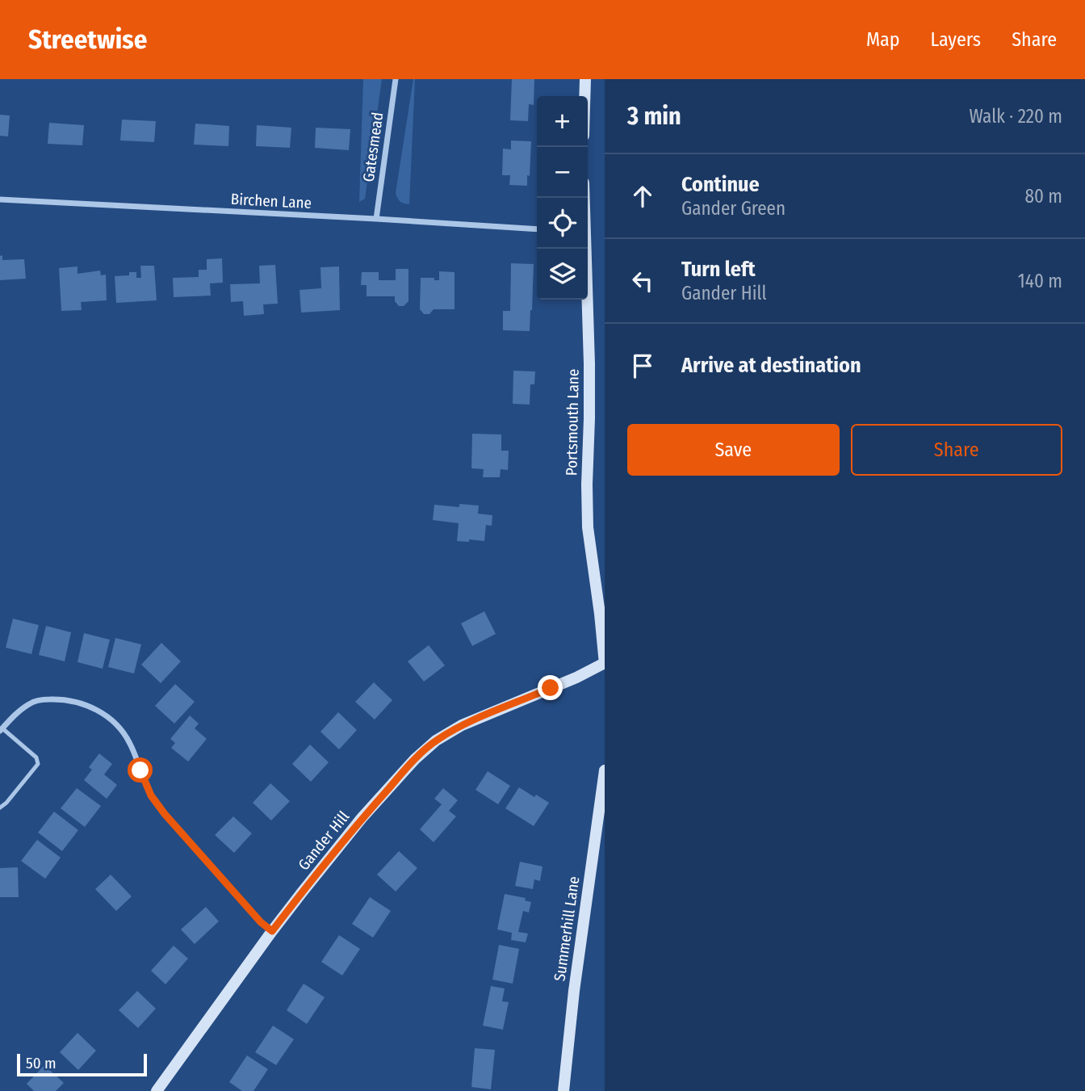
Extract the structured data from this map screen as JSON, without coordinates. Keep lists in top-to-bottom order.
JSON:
{
  "streets": {
    "street": [
      "Gatesmead",
      "Birchen Lane",
      "Portsmouth Lane",
      "Gander Hill",
      "Summerhill Lane"
    ]
  },
  "crossings": [
    ["Gatesmead", "Birchen Lane"],
    ["Portsmouth Lane", "Gander Hill"]
  ],
  "scale_bar": "50 m",
  "page": {
    "header": "Streetwise",
    "nav": ["Map", "Layers", "Share"],
    "heading": ["3 min", "Walk · 220 m"],
    "map_buttons": ["+", "−"],
    "list": [
      ["Continue", "Gander Green", "80 m"],
      ["Turn left", "Gander Hill", "140 m"],
      "Arrive at destination"
    ],
    "buttons": ["Save", "Share"],
    "scale": "50 m"
  }
}
